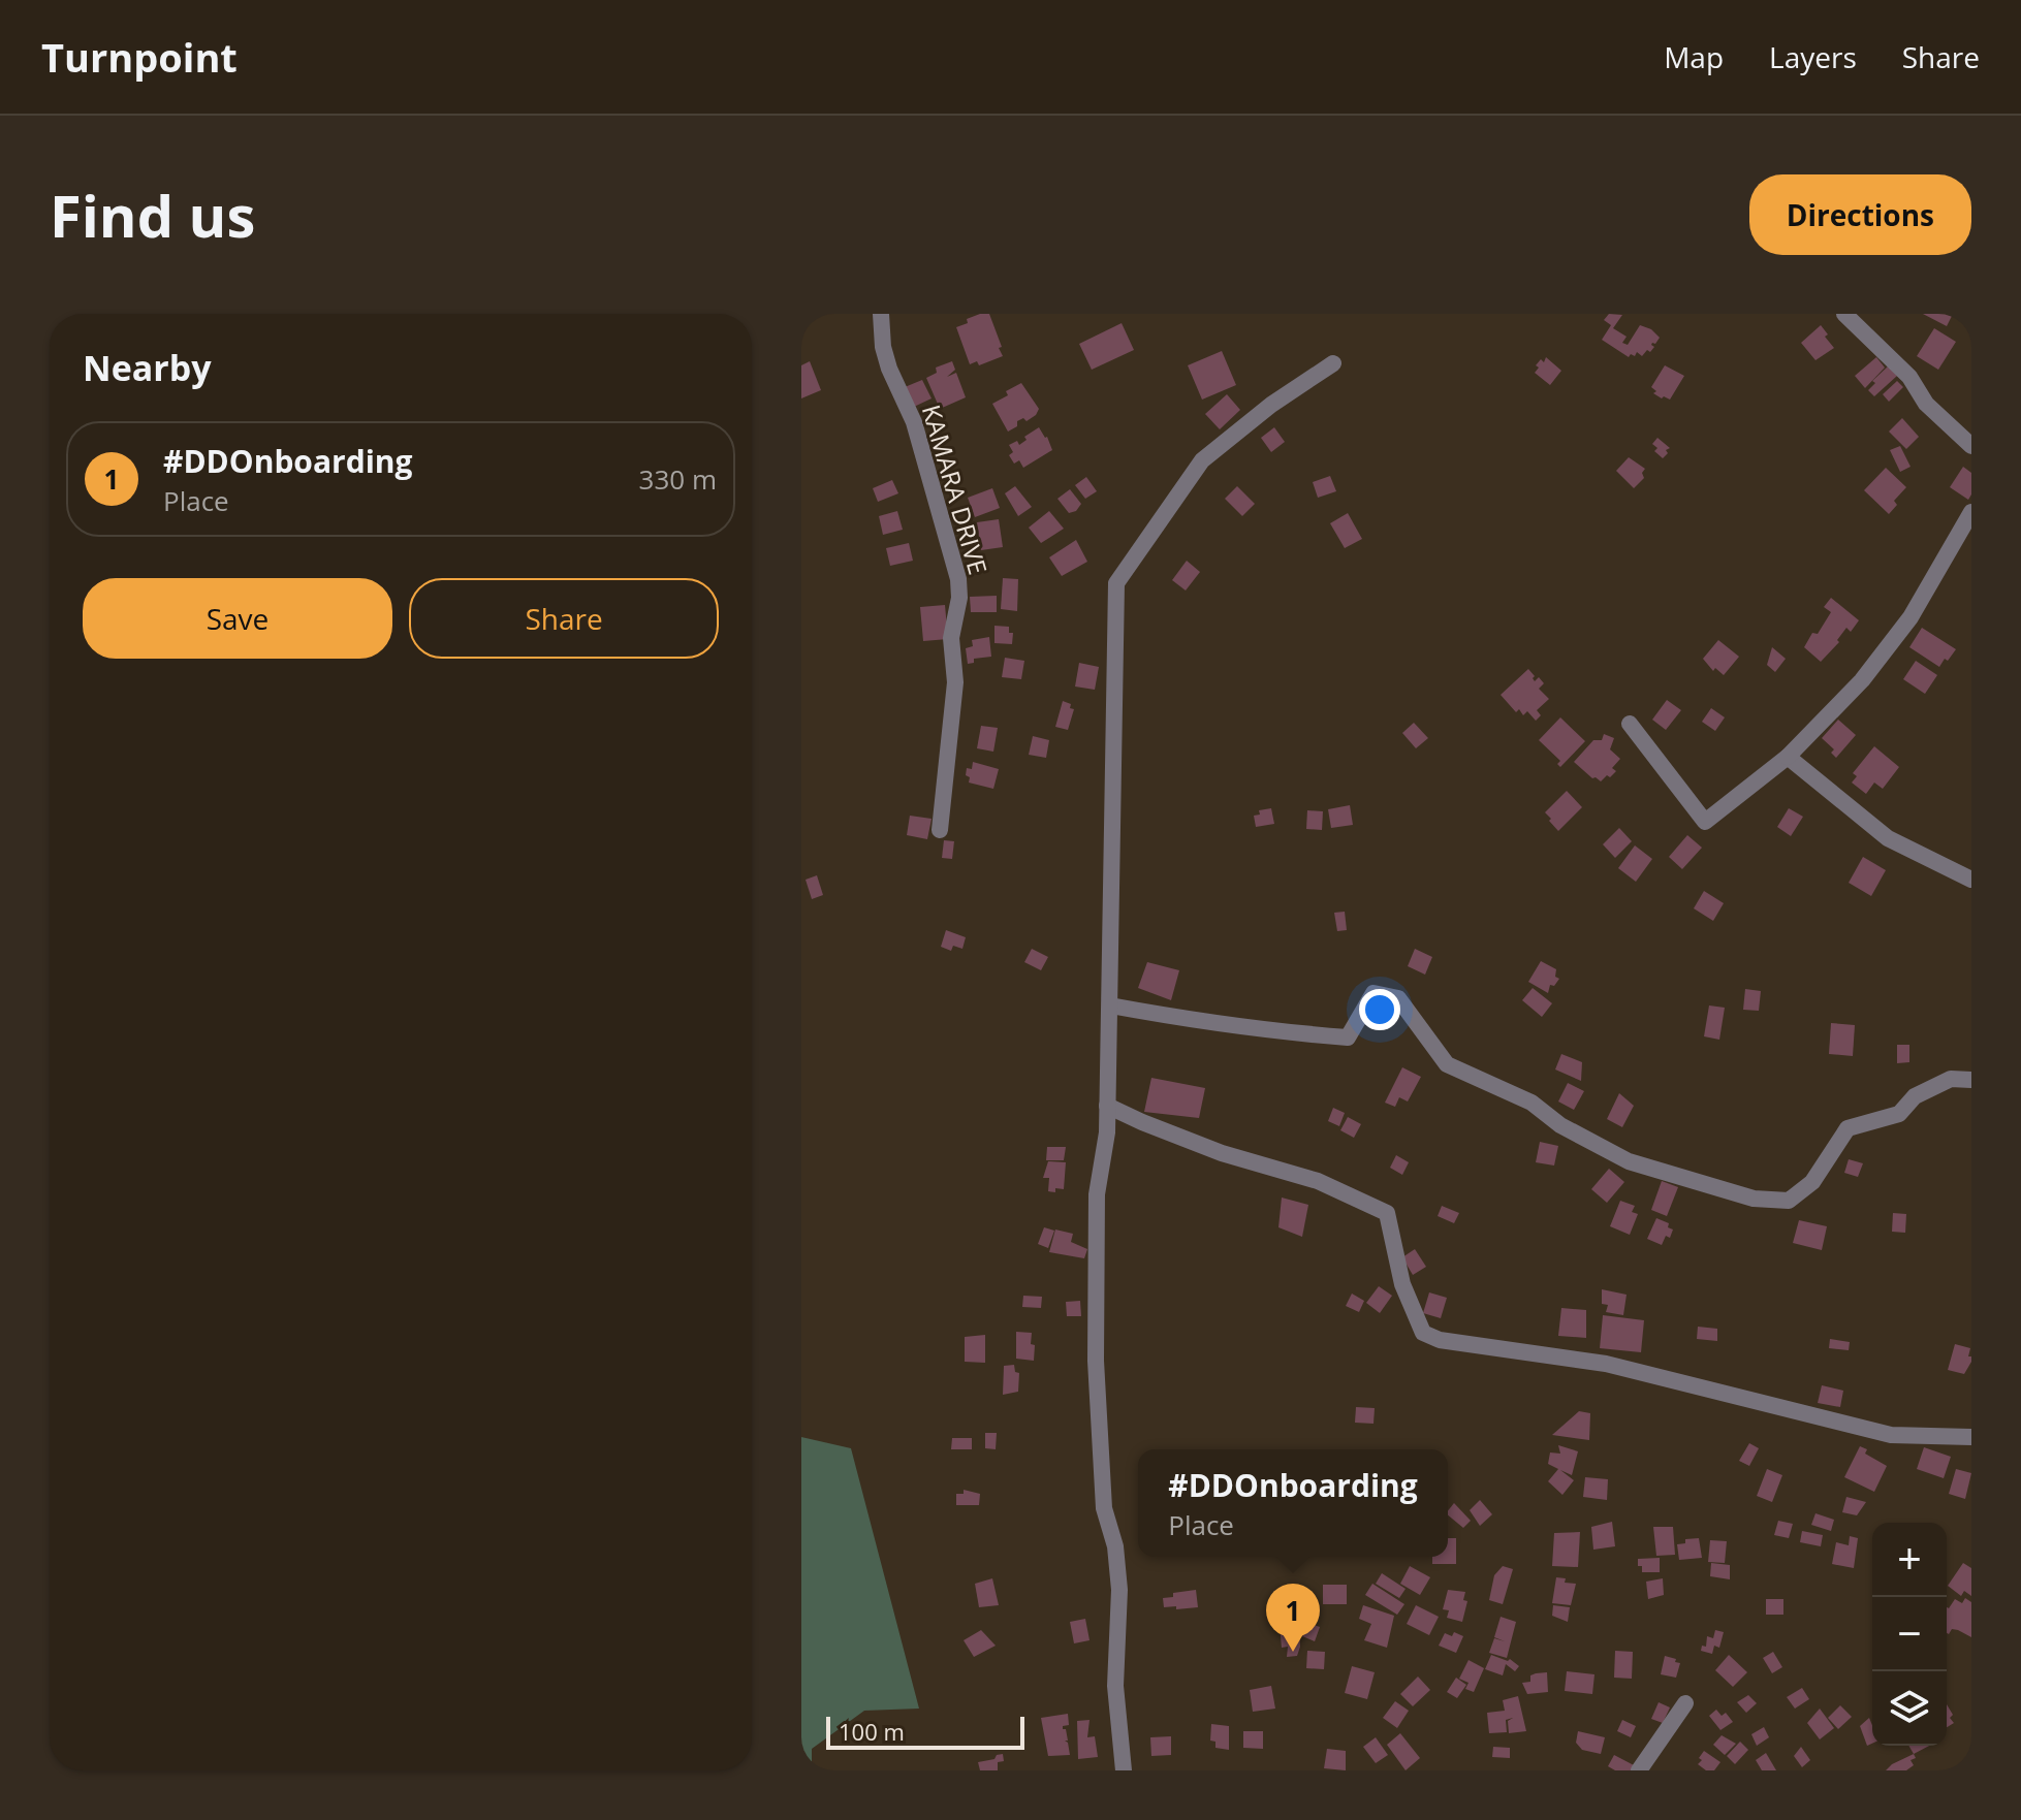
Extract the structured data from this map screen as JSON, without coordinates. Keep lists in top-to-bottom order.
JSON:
{
  "streets": {
    "street": ["KAMARA DRIVE"]
  },
  "scale_bar": "100 m",
  "page": {
    "header": "Turnpoint",
    "nav": ["Map", "Layers", "Share"],
    "buttons": [
      "Directions",
      ["Save", "Share"]
    ],
    "title": "Find us",
    "heading": "Nearby",
    "list": [
      {
        "mark": "1",
        "name": "#DDOnboarding",
        "note": "Place",
        "value": "330 m"
      }
    ],
    "popup": ["#DDOnboarding", "Place"],
    "map_buttons": ["+", "−"],
    "pins": "1",
    "scale": "100 m"
  }
}
